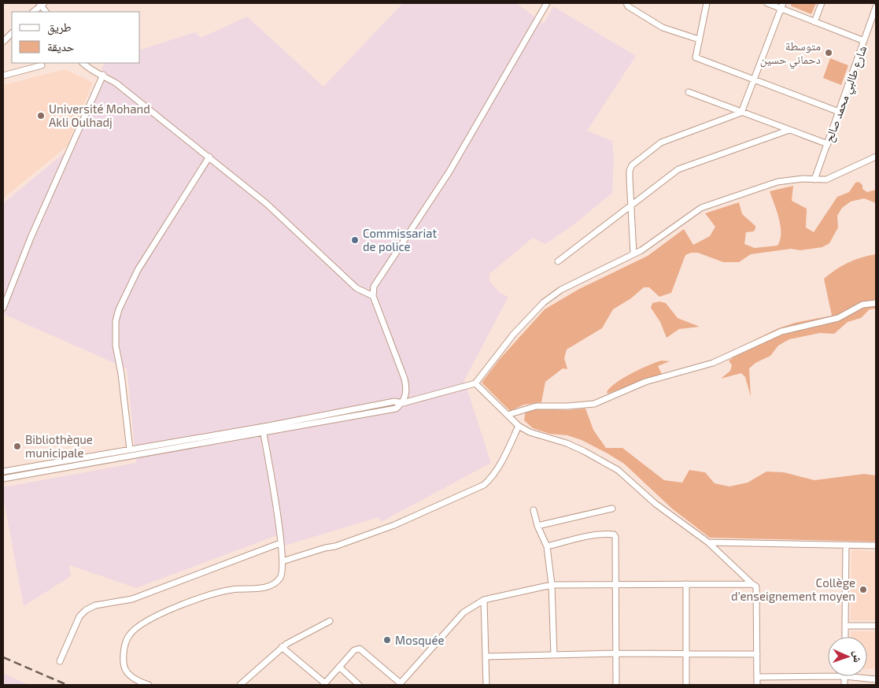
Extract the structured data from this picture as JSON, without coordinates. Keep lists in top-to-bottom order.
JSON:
{
  "streets": {
    "street": ["شارع طالبي محمد صالح"]
  },
  "places": [
    "متوسطة دحماني حسين",
    "Université Mohand Akli Oulhadj",
    "Commissariat de police",
    "Bibliothèque municipale",
    "Collège d'enseignement moyen",
    "Mosquée"
  ],
  "legend": ["طريق", "حديقة"],
  "north": "right"
}
